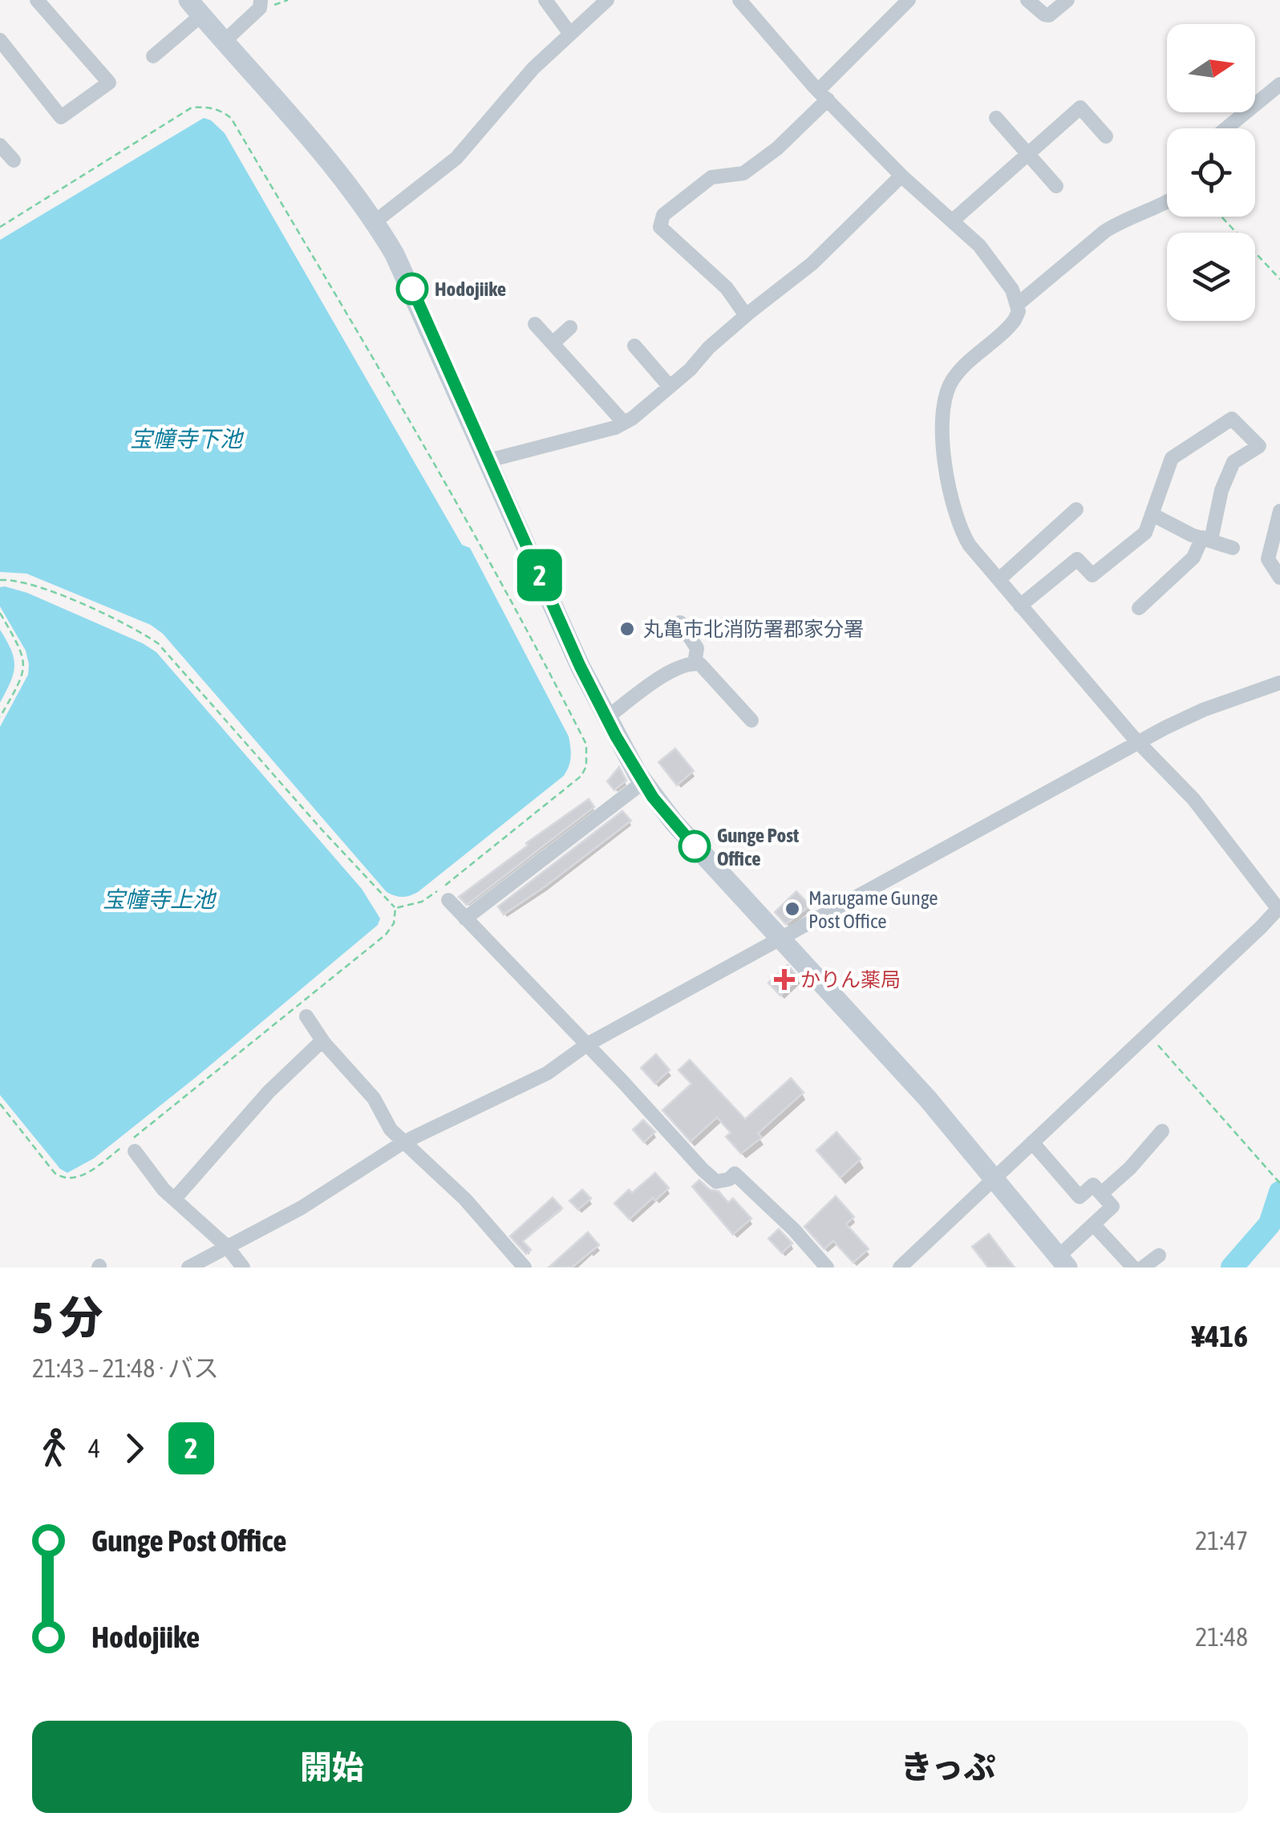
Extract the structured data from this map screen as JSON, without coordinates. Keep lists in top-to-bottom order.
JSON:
{
  "water": ["宝幢寺下池", "宝幢寺上池"],
  "places": {
    "other": [
      "Hodojiike",
      "丸亀市北消防署郡家分署",
      "Gunge Post Office",
      "Marugame Gunge Post Office"
    ],
    "health": ["かりん薬局"]
  },
  "lines": ["bus line 2"],
  "north": "right",
  "page": {
    "on_map": "2",
    "heading": ["5 分", "21:43 – 21:48 · バス", "¥416"],
    "legs": ["4", "2"],
    "list": [
      {
        "name": "Gunge Post Office",
        "value": "21:47"
      },
      {
        "name": "Hodojiike",
        "value": "21:48"
      }
    ],
    "buttons": ["開始", "きっぷ"]
  }
}
